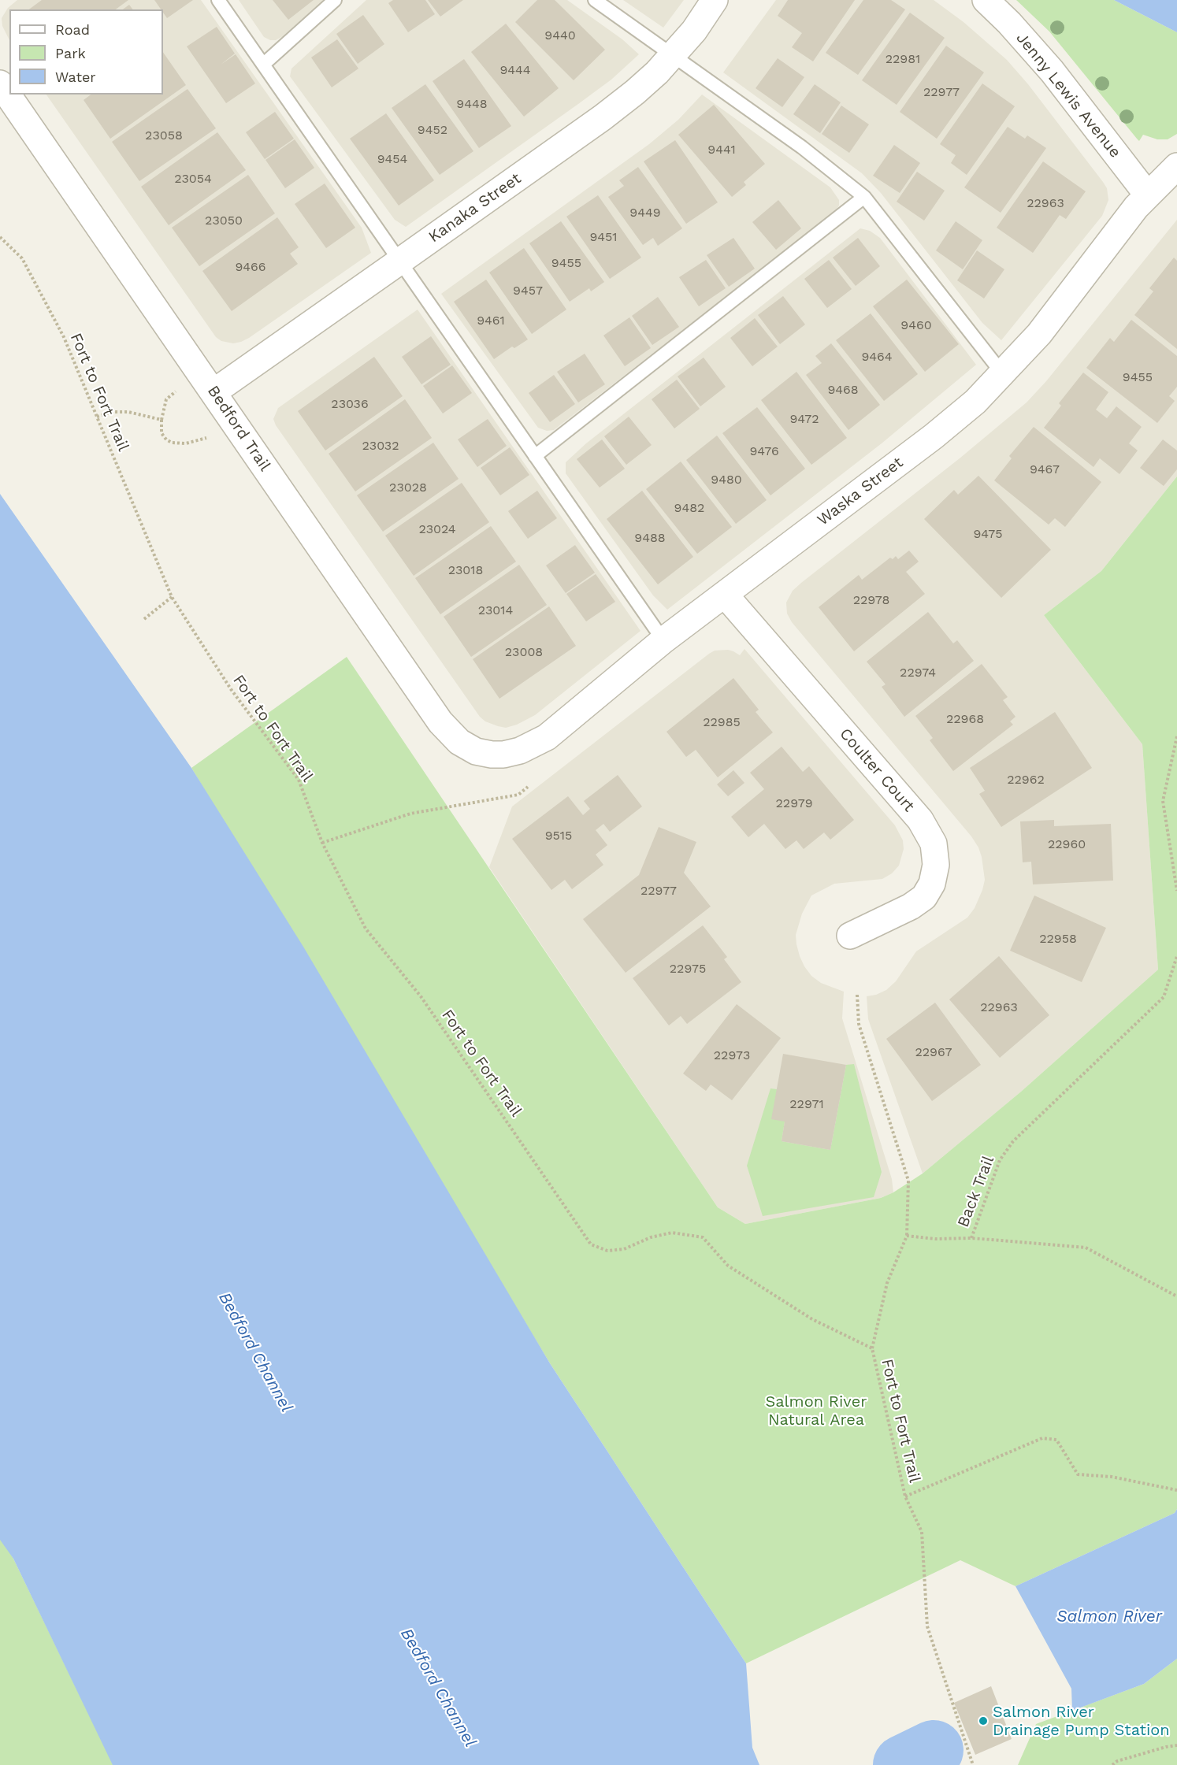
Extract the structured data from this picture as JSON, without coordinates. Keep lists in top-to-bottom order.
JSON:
{
  "streets": {
    "street": [
      "Jenny Lewis Avenue",
      "Kanaka Street",
      "Bedford Trail",
      "Waska Street",
      "Coulter Court"
    ],
    "path": ["Fort to Fort Trail", "Back Trail"]
  },
  "crossings": [
    ["Jenny Lewis Avenue", "Waska Street"],
    ["Kanaka Street", "Bedford Trail"],
    ["Bedford Trail", "Waska Street"],
    ["Waska Street", "Coulter Court"]
  ],
  "water": ["Bedford Channel", "Salmon River"],
  "parks": ["Salmon River Natural Area"],
  "places": ["Salmon River Drainage Pump Station"],
  "house_numbers": [
    "9440",
    "22981",
    "9444",
    "22977",
    "9448",
    "9452",
    "23058",
    "9441",
    "9454",
    "23054",
    "22963",
    "9449",
    "23050",
    "9451",
    "9455",
    "9466",
    "9457",
    "9461",
    "9460",
    "9464",
    "9455",
    "9468",
    "23036",
    "9472",
    "23032",
    "9476",
    "9467",
    "9480",
    "23028",
    "9482",
    "23024",
    "9475",
    "9488",
    "23018",
    "22978",
    "23014",
    "23008",
    "22974",
    "22968",
    "22985",
    "22962",
    "22979",
    "9515",
    "22960",
    "22977",
    "22958",
    "22975",
    "22963",
    "22967",
    "22973",
    "22971"
  ],
  "legend": ["Road", "Park", "Water"]
}
